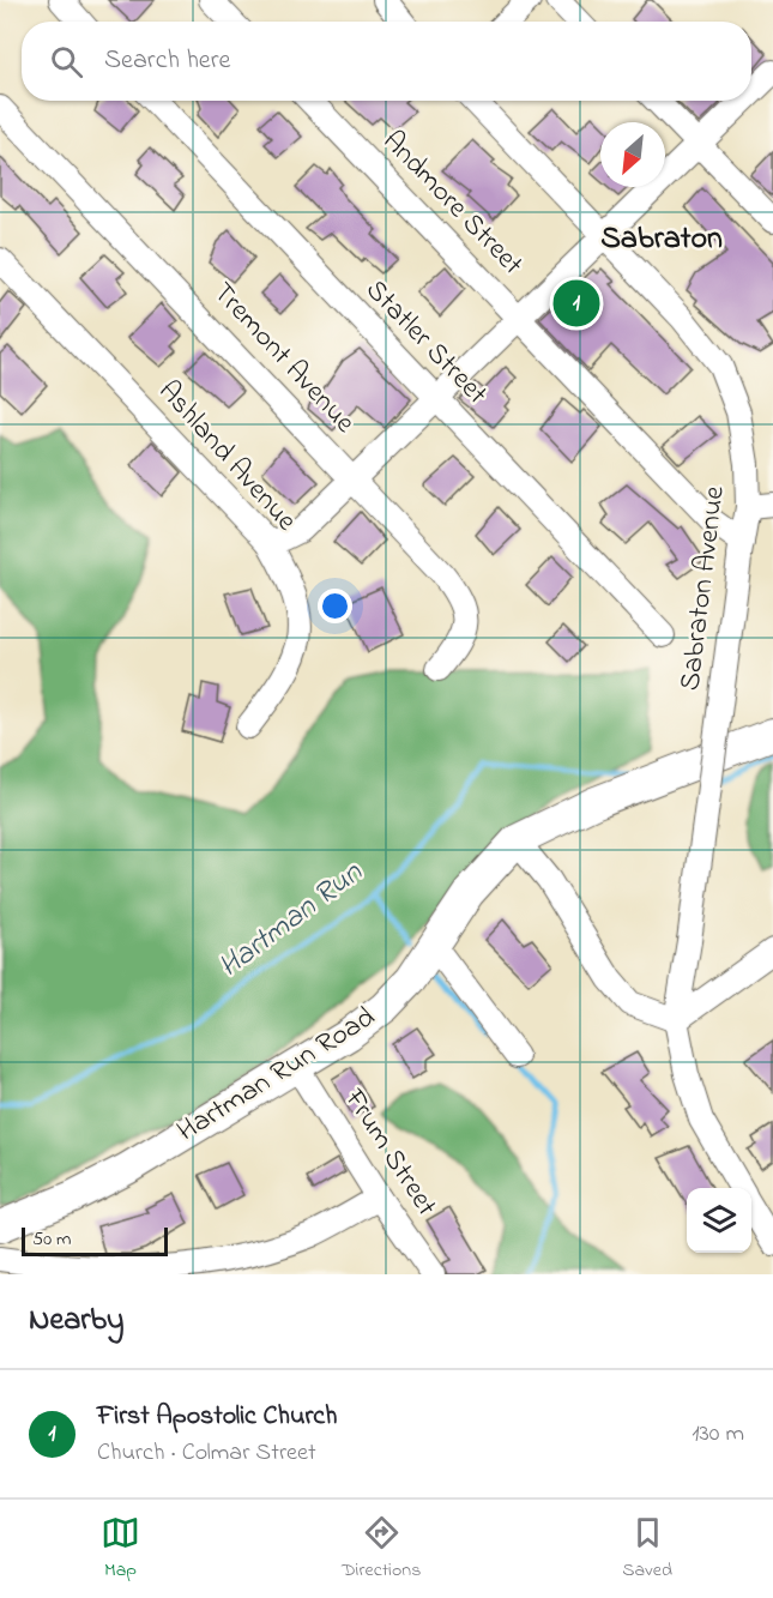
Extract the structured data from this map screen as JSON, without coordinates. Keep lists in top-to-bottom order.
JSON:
{
  "streets": {
    "main road": ["Hartman Run Road"],
    "street": [
      "Andmore Street",
      "Statler Street",
      "Tremont Avenue",
      "Ashland Avenue",
      "Sabraton Avenue",
      "Frum Street"
    ]
  },
  "crossings": [
    ["Andmore Street", "Sabraton Avenue"],
    ["Hartman Run Road", "Frum Street"]
  ],
  "districts": ["Sabraton"],
  "water": ["Hartman Run"],
  "scale_bar": "50 m",
  "north": "bottom left",
  "page": {
    "search": "Search here",
    "pins": "1",
    "scale": "50 m",
    "heading": "Nearby",
    "list": [
      {
        "mark": "1",
        "name": "First Apostolic Church",
        "note": "Church · Colmar Street",
        "value": "130 m"
      }
    ],
    "nav": ["Map", "Directions", "Saved"]
  }
}
